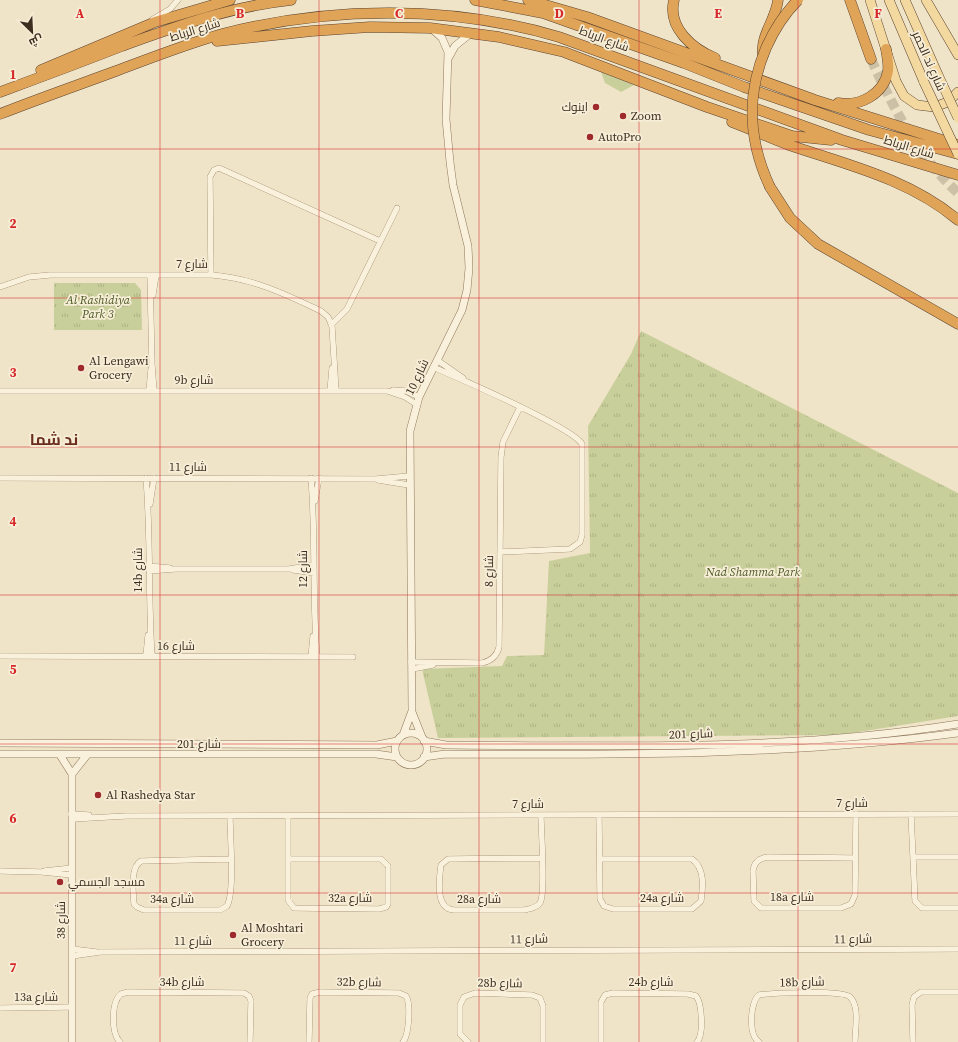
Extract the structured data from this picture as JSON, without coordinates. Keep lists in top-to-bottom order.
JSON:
{
  "streets": {
    "highway": ["شارع الرباط"],
    "main road": ["شارع ند الحمر"],
    "street": [
      "شارع 7",
      "شارع 10",
      "9b شارع",
      "شارع 11",
      "شارع 12",
      "14b شارع",
      "شارع 8",
      "شارع 16",
      "شارع 201",
      "18a شارع",
      "32a شارع",
      "24a شارع",
      "34a شارع",
      "28a شارع",
      "شارع 38",
      "34b شارع",
      "32b شارع",
      "24b شارع",
      "18b شارع",
      "28b شارع",
      "13a شارع"
    ]
  },
  "crossings": [
    ["شارع الرباط", "شارع ند الحمر"],
    ["شارع 7", "18a شارع"],
    ["شارع 7", "32a شارع"],
    ["شارع 7", "24a شارع"],
    ["شارع 7", "34a شارع"],
    ["شارع 7", "28a شارع"],
    ["شارع 7", "شارع 38"],
    ["شارع 10", "9b شارع"],
    ["شارع 10", "شارع 11"],
    ["شارع 10", "شارع 8"],
    ["شارع 10", "شارع 201"],
    ["شارع 11", "شارع 12"],
    ["شارع 11", "14b شارع"],
    ["شارع 11", "شارع 38"],
    ["شارع 12", "شارع 16"],
    ["14b شارع", "شارع 16"],
    ["شارع 38", "13a شارع"]
  ],
  "districts": ["ند شما"],
  "parks": ["Al Rashidiya Park 3", "Nad Shamma Park"],
  "places": [
    "اينوك",
    "Zoom",
    "AutoPro",
    "Al Lengawi Grocery",
    "Al Rashedya Star",
    "مسجد الجسمي",
    "Al Moshtari Grocery"
  ],
  "north": "bottom right",
  "grid": {
    "columns": [
      "A",
      "B",
      "C",
      "D",
      "E",
      "F"
    ],
    "rows": [
      "1",
      "2",
      "3",
      "4",
      "5",
      "6",
      "7"
    ]
  }
}
